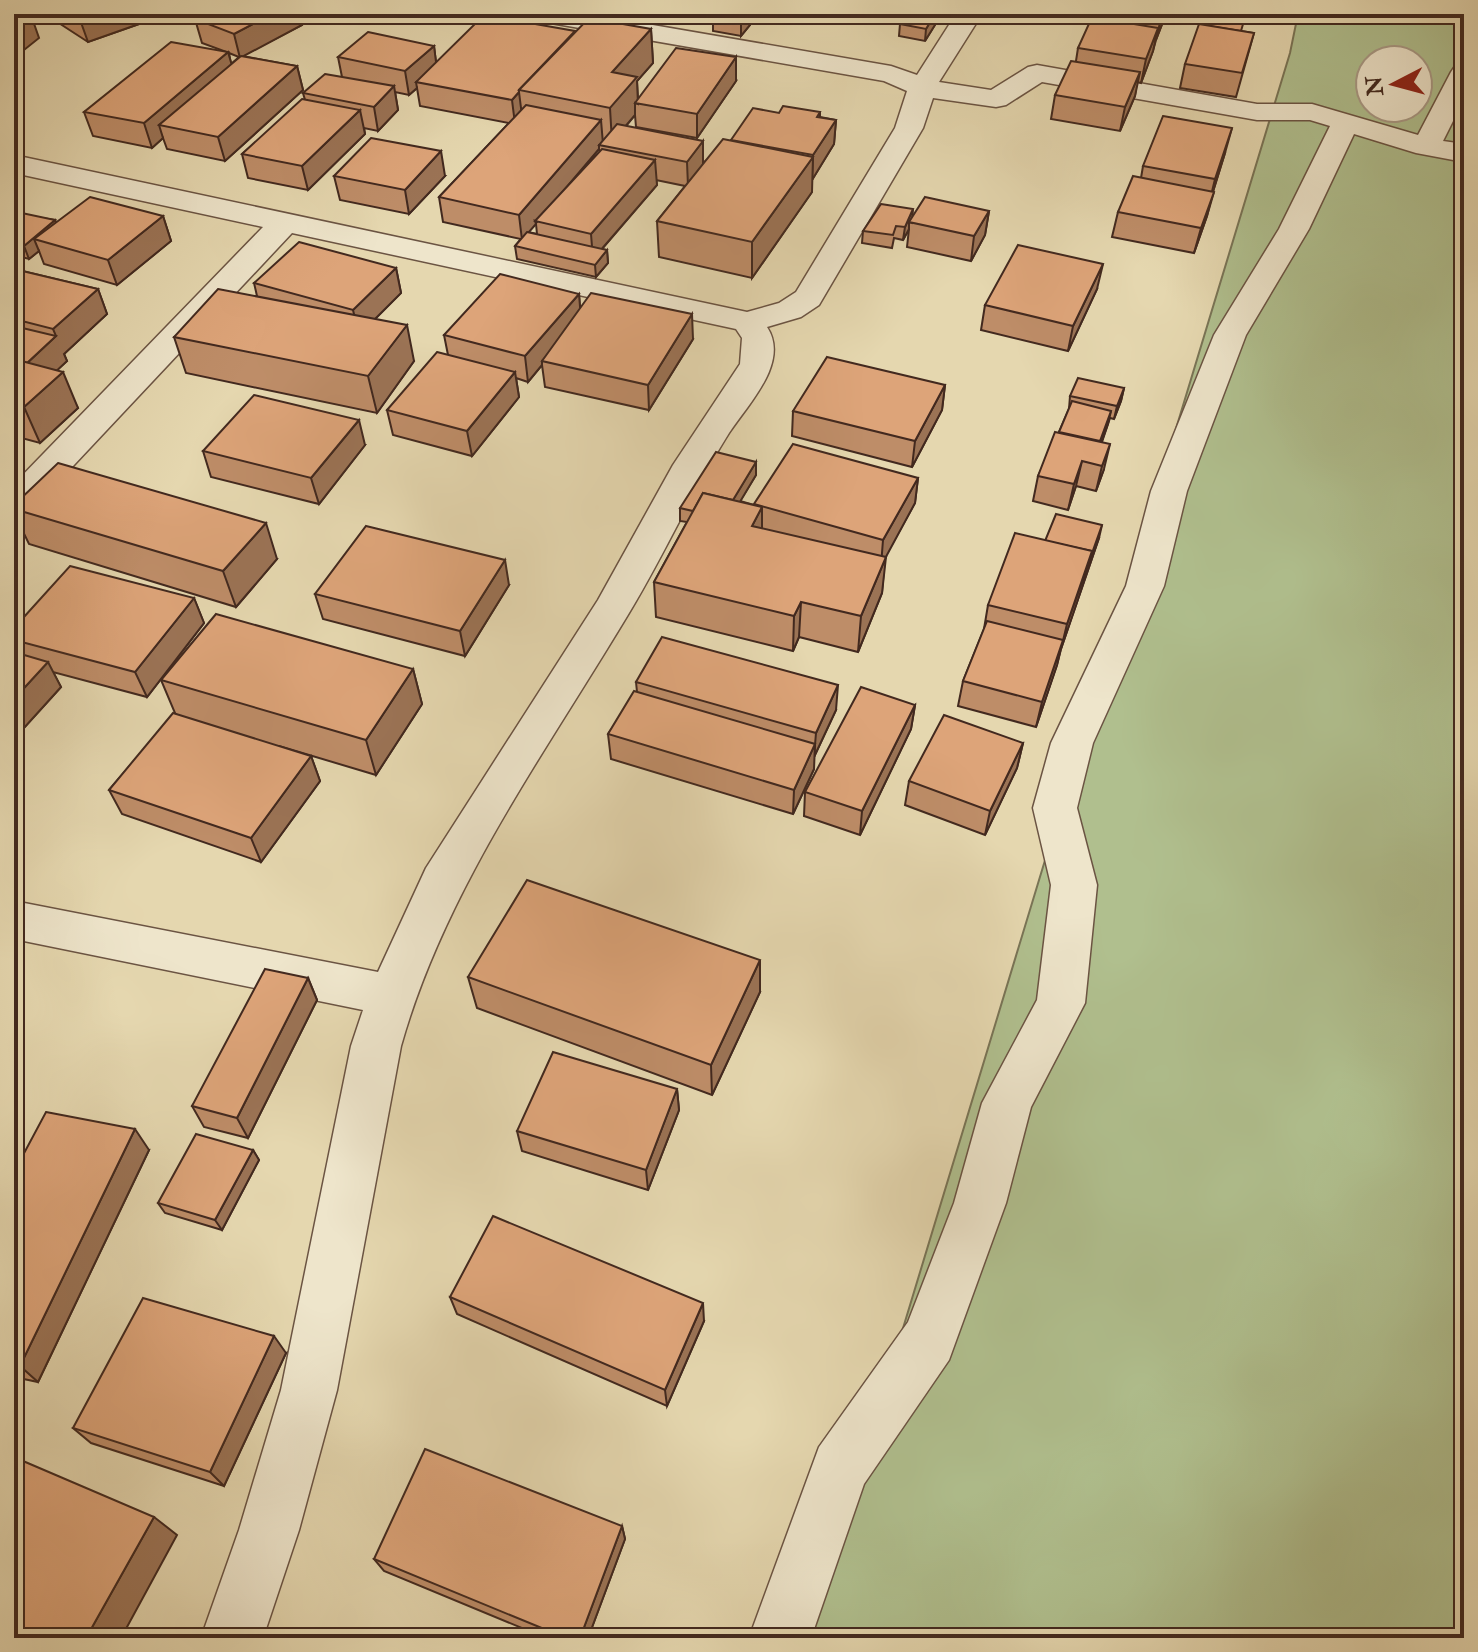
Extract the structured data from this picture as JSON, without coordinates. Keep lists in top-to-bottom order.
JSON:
{
  "north": "left"
}
